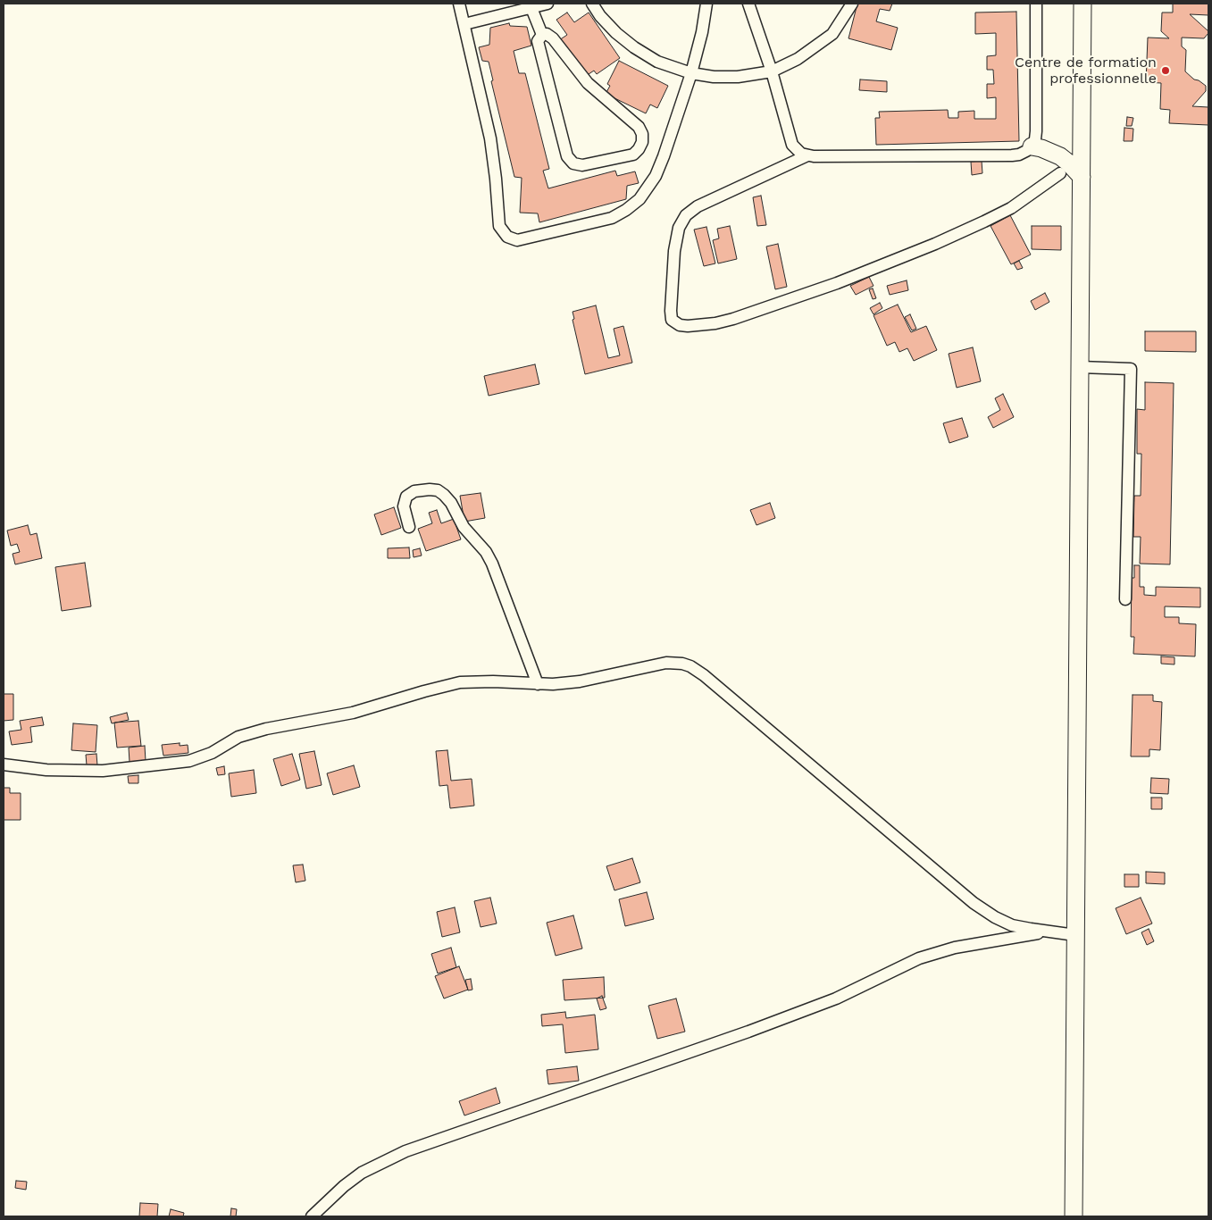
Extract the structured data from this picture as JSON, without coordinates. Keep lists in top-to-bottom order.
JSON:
{
  "places": ["Centre de formation professionnelle"]
}
